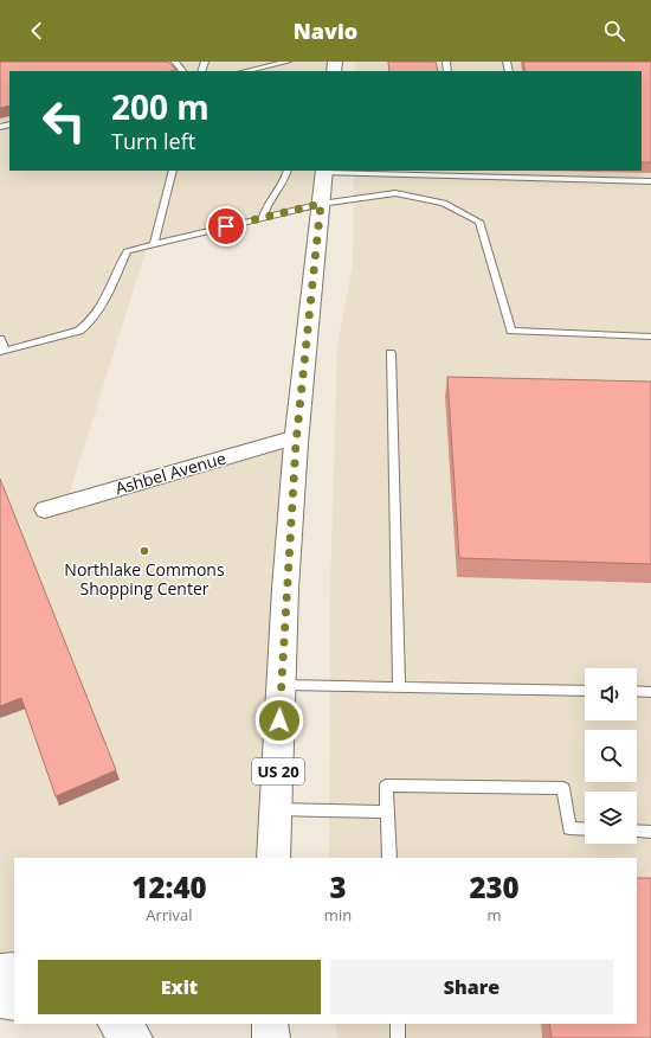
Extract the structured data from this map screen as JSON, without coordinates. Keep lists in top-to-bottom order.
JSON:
{
  "streets": {
    "main road": ["US 20"],
    "street": ["Ashbel Avenue"]
  },
  "crossings": [
    ["Ashbel Avenue", "US 20"]
  ],
  "places": ["Northlake Commons Shopping Center"],
  "page": {
    "header": "Navio",
    "turn": ["200 m", "Turn left"],
    "eta": [
      "12:40",
      "Arrival",
      "3",
      "min",
      "230",
      "m"
    ],
    "buttons": ["Exit", "Share"]
  }
}
